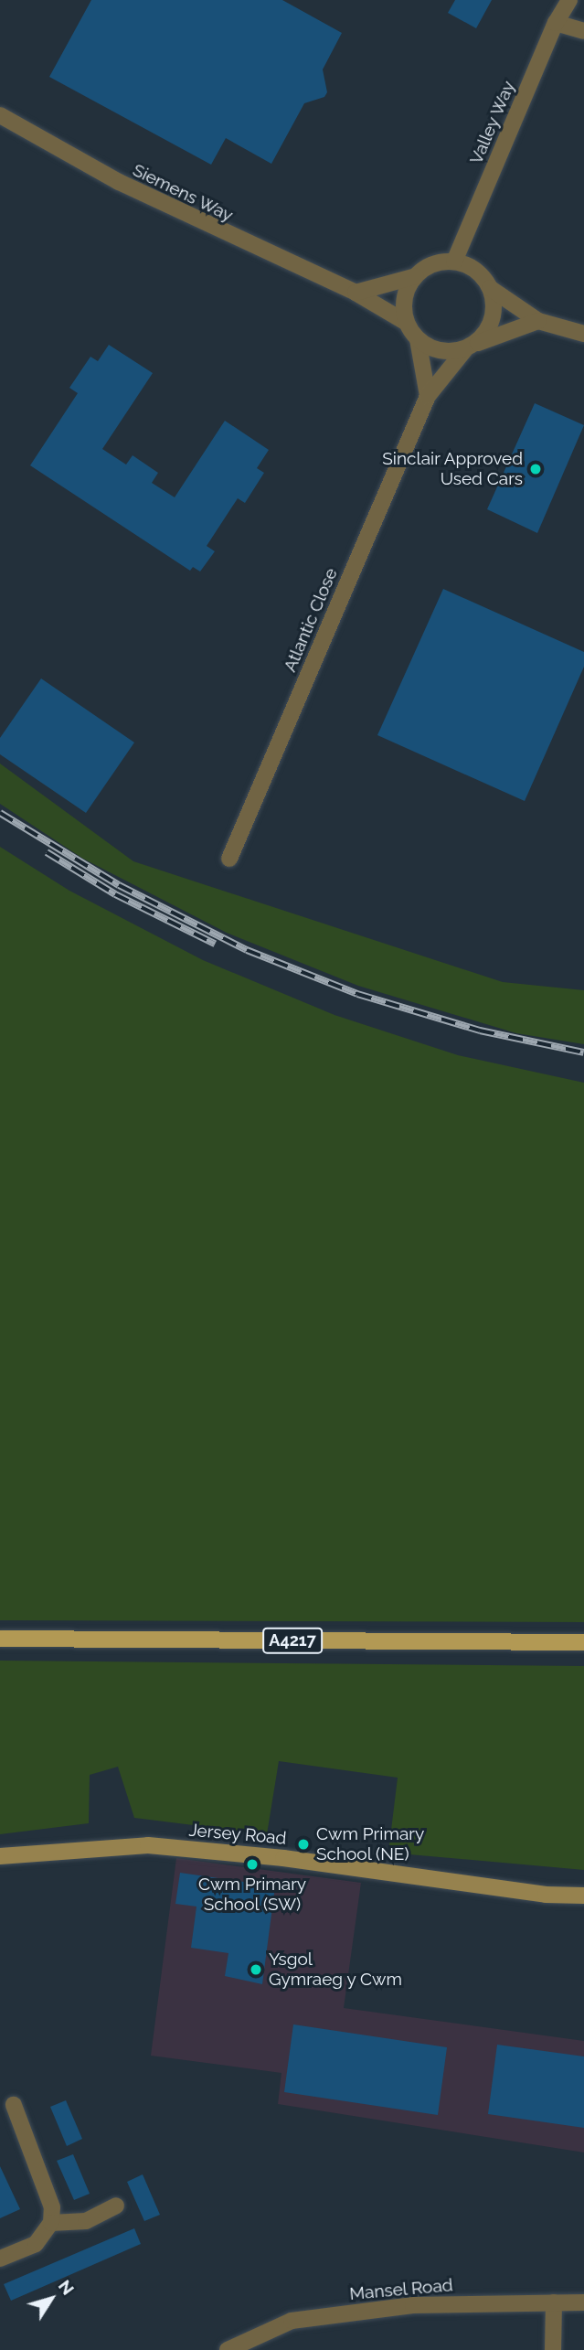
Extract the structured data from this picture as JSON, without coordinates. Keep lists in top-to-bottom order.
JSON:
{
  "streets": {
    "main road": ["A4217", "Jersey Road"],
    "street": [
      "Valley Way",
      "Siemens Way",
      "Atlantic Close",
      "Mansel Road"
    ]
  },
  "crossings": [
    ["Valley Way", "Siemens Way"],
    ["Valley Way", "Atlantic Close"],
    ["Siemens Way", "Atlantic Close"]
  ],
  "places": [
    "Sinclair Approved Used Cars",
    "Cwm Primary School (NE)",
    "Cwm Primary School (SW)",
    "Ysgol Gymraeg y Cwm"
  ],
  "north": "top right"
}
